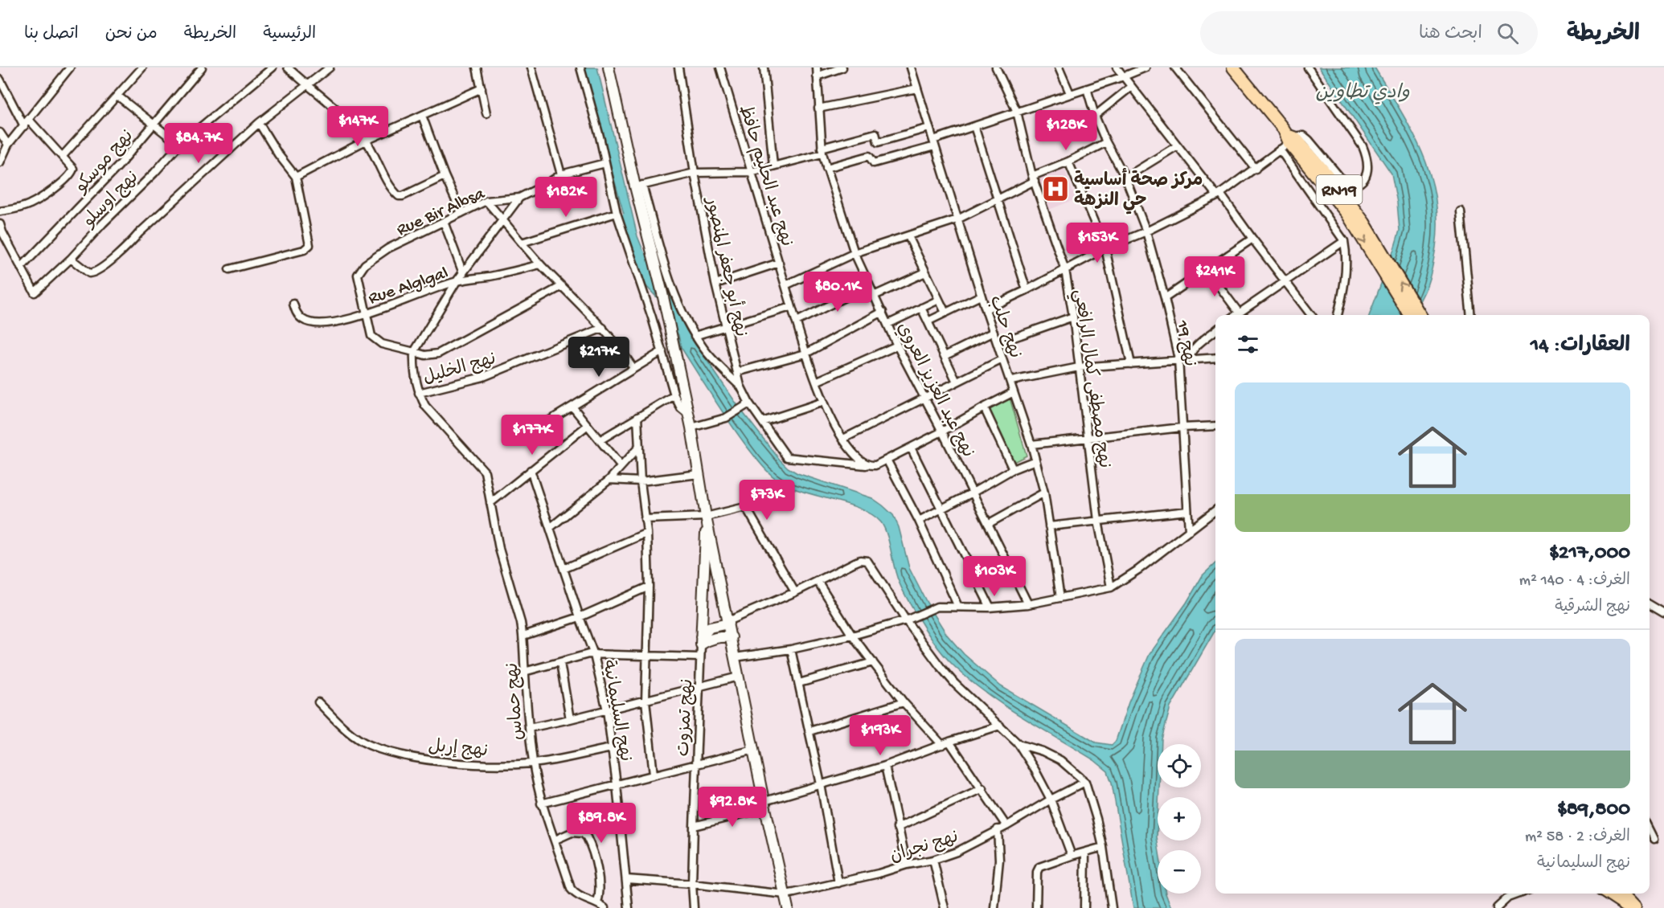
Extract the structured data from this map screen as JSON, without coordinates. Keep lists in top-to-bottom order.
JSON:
{
  "streets": {
    "main road": ["RN19"],
    "street": [
      "نهج موسكو",
      "نهج عبد الحليم حافظ",
      "نهج اوسلو",
      "Rue Bir Albsa",
      "نهج أبو جعفر المنصور",
      "Rue Alglgal",
      "نهج حلب",
      "نهج 19",
      "نهج الخليل",
      "نهج مصطفى كمال الرافعي",
      "نهج عبد العزيز العروي",
      "نهج حماس",
      "نهج السليمانية",
      "نهج تمزوت",
      "نهج إربل",
      "نهج نجران"
    ]
  },
  "crossings": [
    ["نهج موسكو", "نهج اوسلو"],
    ["نهج عبد الحليم حافظ", "نهج أبو جعفر المنصور"],
    ["Rue Bir Albsa", "Rue Alglgal"],
    ["نهج الخليل", "نهج حماس"],
    ["نهج حماس", "نهج إربل"],
    ["نهج السليمانية", "نهج إربل"],
    ["نهج السليمانية", "نهج نجران"],
    ["نهج تمزوت", "نهج نجران"]
  ],
  "water": ["وادي تطاوين"],
  "places": {
    "hospital": ["مركز صحة أساسية حي النزهة"]
  },
  "page": {
    "header": "الخريطة",
    "search": "ابحث هنا",
    "nav": [
      "الرئيسية",
      "الخريطة",
      "من نحن",
      "اتصل بنا"
    ],
    "price": [
      "$147K",
      "$128K",
      "$84.7K",
      "$182K",
      "$153K",
      "$241K",
      "$80.1K",
      "$217K",
      "$177K",
      "$73K",
      "$103K",
      "$193K",
      "$92.8K",
      "$89.8K"
    ],
    "heading": "العقارات: 14",
    "list": [
      {
        "name": "$217,000",
        "note": "الغرف: 4 · 140 m² · نهج الشرقية"
      },
      {
        "name": "$89,800",
        "note": "الغرف: 2 · 58 m² · نهج السليمانية"
      }
    ],
    "map_buttons": ["+", "−"]
  }
}
